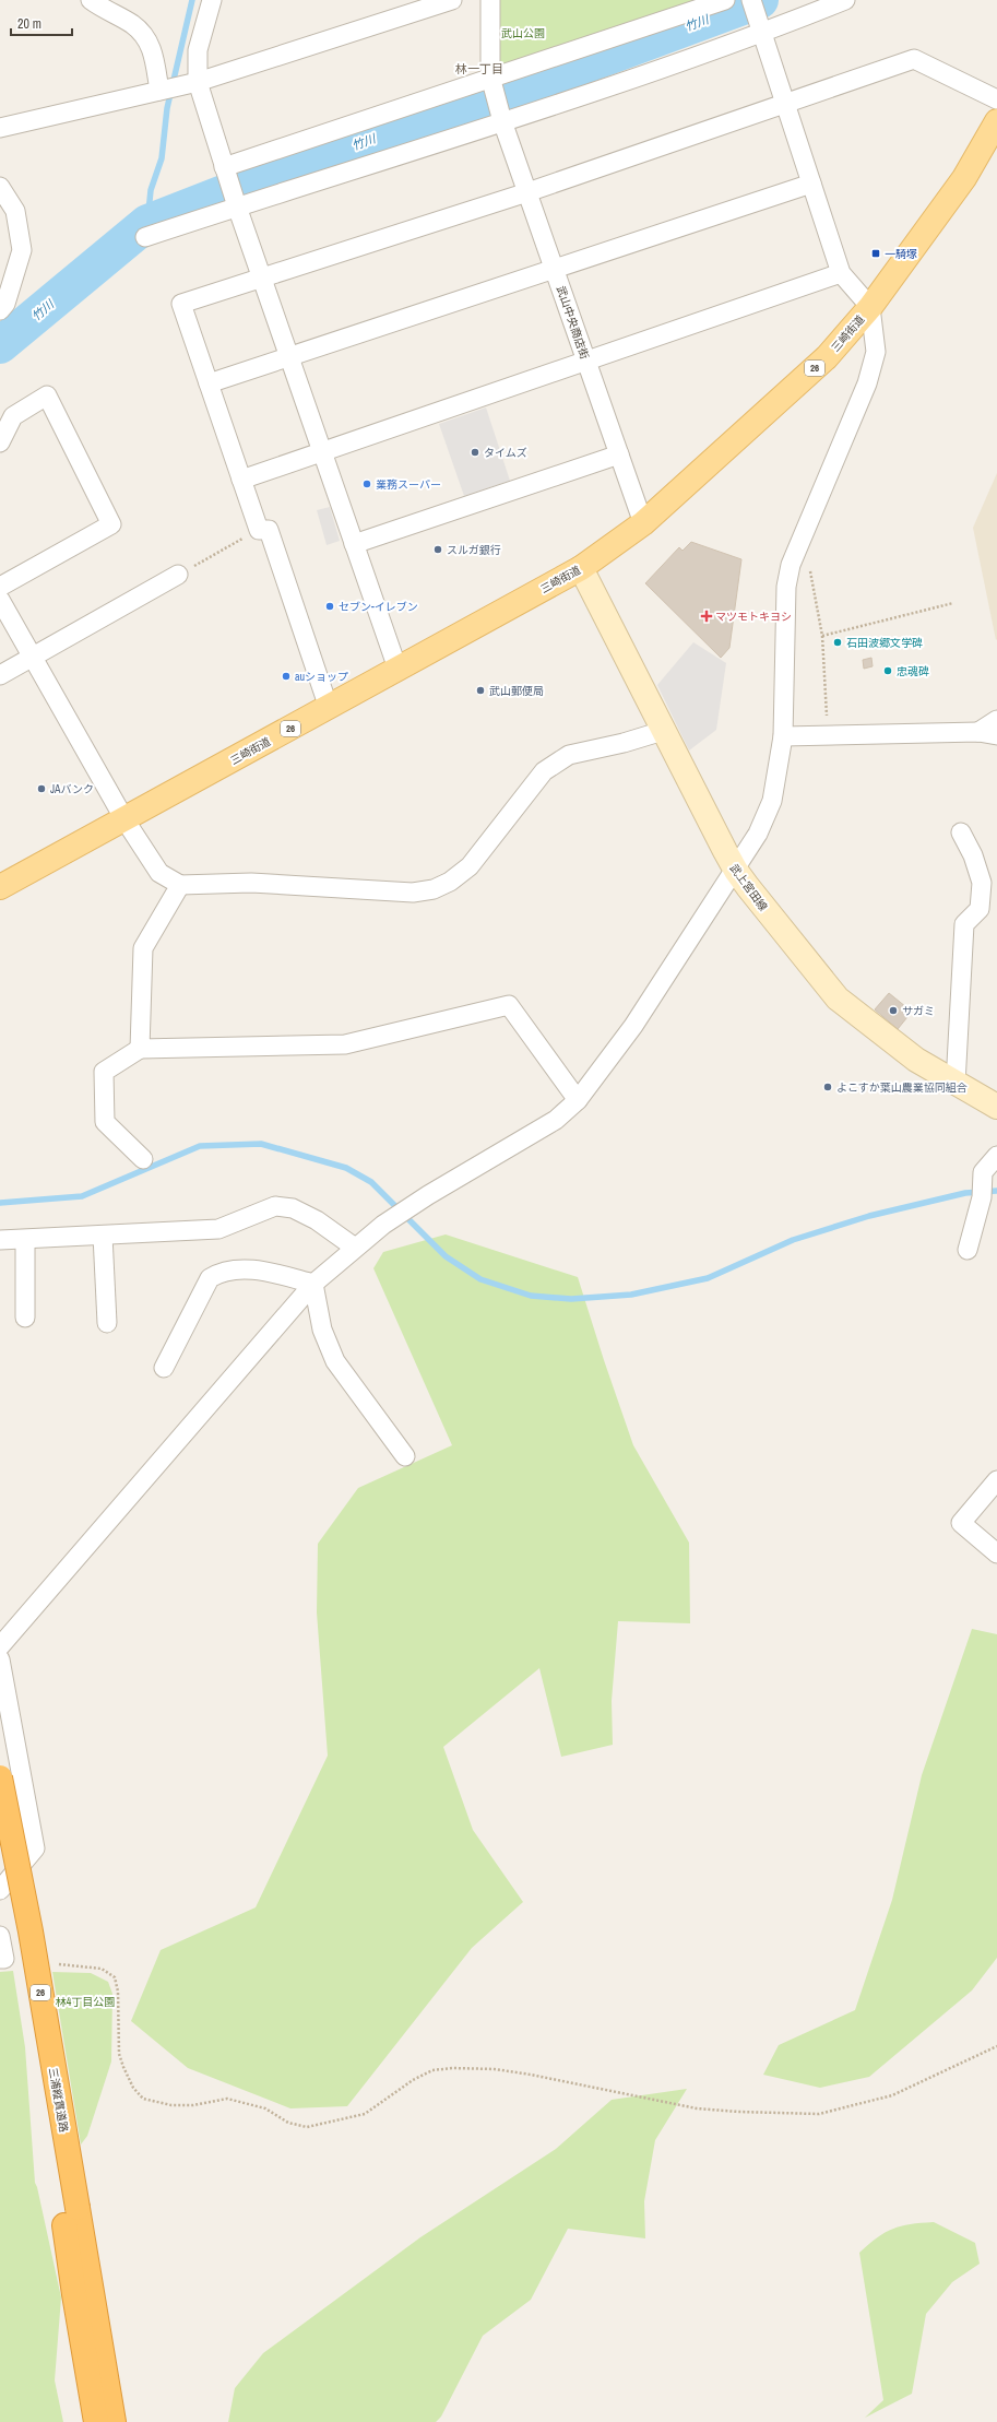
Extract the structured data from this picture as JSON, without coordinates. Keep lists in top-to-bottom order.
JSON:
{
  "streets": {
    "highway": ["26", "三浦縦貫道路"],
    "main road": ["三崎街道", "武上宮田線"],
    "street": ["武山中央商店街"]
  },
  "crossings": [
    ["武山中央商店街", "三崎街道"],
    ["三崎街道", "武上宮田線"]
  ],
  "districts": ["林一丁目"],
  "water": ["竹川"],
  "parks": ["武山公園", "林4丁目公園"],
  "places": {
    "transit": ["一騎塚"],
    "other": [
      "タイムズ",
      "業務スーパー",
      "スルガ銀行",
      "セブン-イレブン",
      "石田波郷文学碑",
      "忠魂碑",
      "auショップ",
      "武山郵便局",
      "JAバンク",
      "サガミ",
      "よこすか葉山農業協同組合"
    ],
    "health": ["マツモトキヨシ"]
  },
  "scale_bar": "20 m"
}
